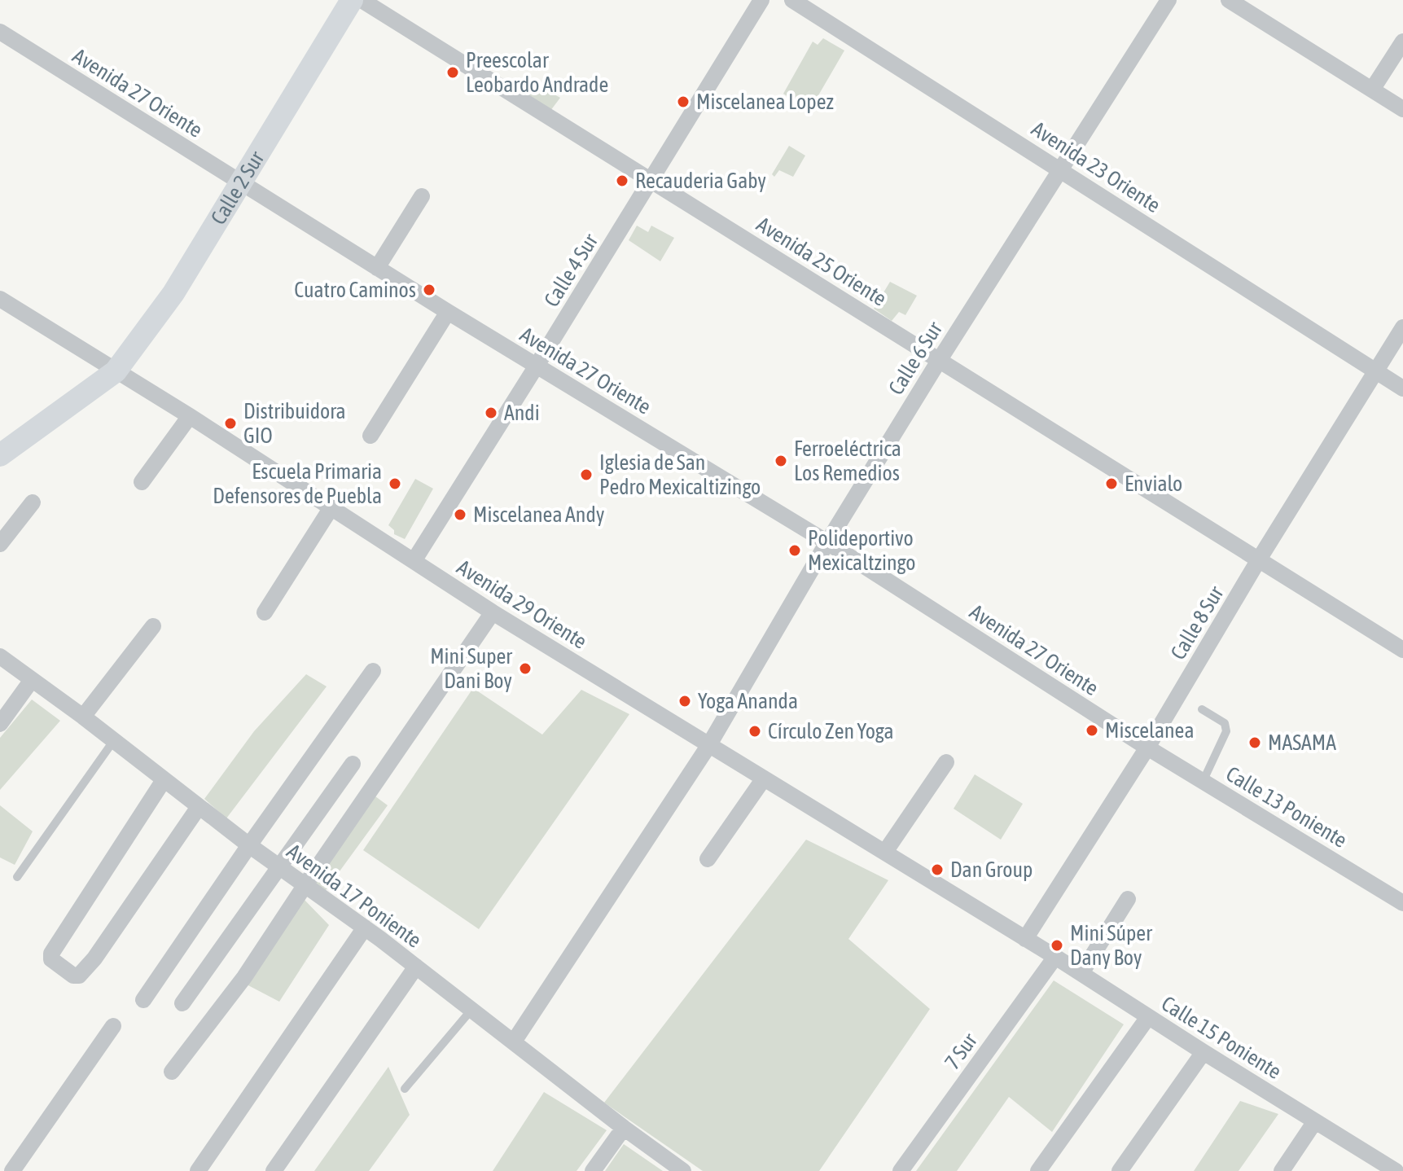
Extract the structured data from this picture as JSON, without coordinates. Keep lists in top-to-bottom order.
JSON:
{
  "streets": {
    "main road": ["Calle 2 Sur"],
    "street": [
      "Avenida 27 Oriente",
      "Avenida 23 Oriente",
      "Avenida 25 Oriente",
      "Calle 4 Sur",
      "Calle 6 Sur",
      "Avenida 29 Oriente",
      "Calle 8 Sur",
      "Calle 13 Poniente",
      "Avenida 17 Poniente",
      "Calle 15 Poniente",
      "7 Sur"
    ]
  },
  "crossings": [
    ["Avenida 27 Oriente", "Calle 2 Sur"],
    ["Avenida 27 Oriente", "Calle 4 Sur"],
    ["Avenida 27 Oriente", "Calle 6 Sur"],
    ["Avenida 27 Oriente", "Calle 8 Sur"],
    ["Avenida 27 Oriente", "Calle 13 Poniente"],
    ["Avenida 23 Oriente", "Calle 6 Sur"],
    ["Avenida 23 Oriente", "Calle 8 Sur"],
    ["Calle 2 Sur", "Avenida 29 Oriente"],
    ["Avenida 25 Oriente", "Calle 4 Sur"],
    ["Avenida 25 Oriente", "Calle 6 Sur"],
    ["Avenida 25 Oriente", "Calle 8 Sur"],
    ["Calle 4 Sur", "Avenida 29 Oriente"],
    ["Calle 6 Sur", "Avenida 29 Oriente"],
    ["Calle 6 Sur", "Avenida 17 Poniente"],
    ["Avenida 29 Oriente", "Calle 8 Sur"],
    ["Avenida 29 Oriente", "Calle 15 Poniente"],
    ["Calle 8 Sur", "Calle 13 Poniente"],
    ["Calle 8 Sur", "Calle 15 Poniente"],
    ["Calle 15 Poniente", "7 Sur"]
  ],
  "places": [
    "Preescolar Leobardo Andrade",
    "Miscelanea Lopez",
    "Recauderia Gaby",
    "Cuatro Caminos",
    "Andi",
    "Distribuidora GIO",
    "Ferroeléctrica Los Remedios",
    "Iglesia de San Pedro Mexicaltizingo",
    "Escuela Primaria Defensores de Puebla",
    "Envialo",
    "Miscelanea Andy",
    "Polideportivo Mexicaltzingo",
    "Mini Super Dani Boy",
    "Yoga Ananda",
    "Miscelanea",
    "Círculo Zen Yoga",
    "MASAMA",
    "Dan Group",
    "Mini Súper Dany Boy"
  ]
}
